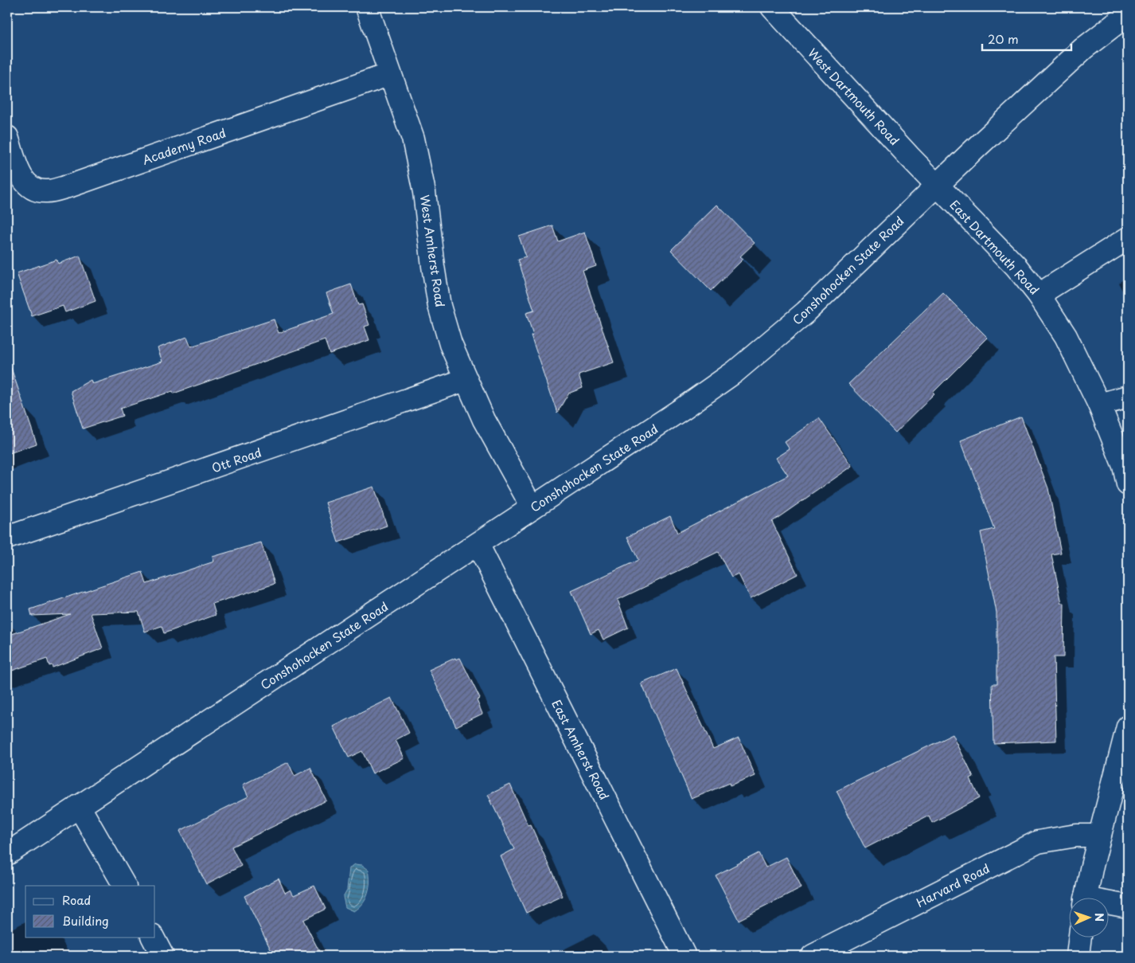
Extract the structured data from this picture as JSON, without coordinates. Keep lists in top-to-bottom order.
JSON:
{
  "streets": {
    "street": [
      "West Dartmouth Road",
      "Academy Road",
      "East Dartmouth Road",
      "West Amherst Road",
      "Conshohocken State Road",
      "Ott Road",
      "East Amherst Road",
      "Harvard Road"
    ]
  },
  "crossings": [
    ["West Dartmouth Road", "East Dartmouth Road"],
    ["West Dartmouth Road", "Conshohocken State Road"],
    ["Academy Road", "West Amherst Road"],
    ["East Dartmouth Road", "Conshohocken State Road"],
    ["West Amherst Road", "Conshohocken State Road"],
    ["West Amherst Road", "Ott Road"],
    ["Conshohocken State Road", "East Amherst Road"]
  ],
  "legend": ["Road", "Building"],
  "scale_bar": "20 m",
  "north": "right"
}
